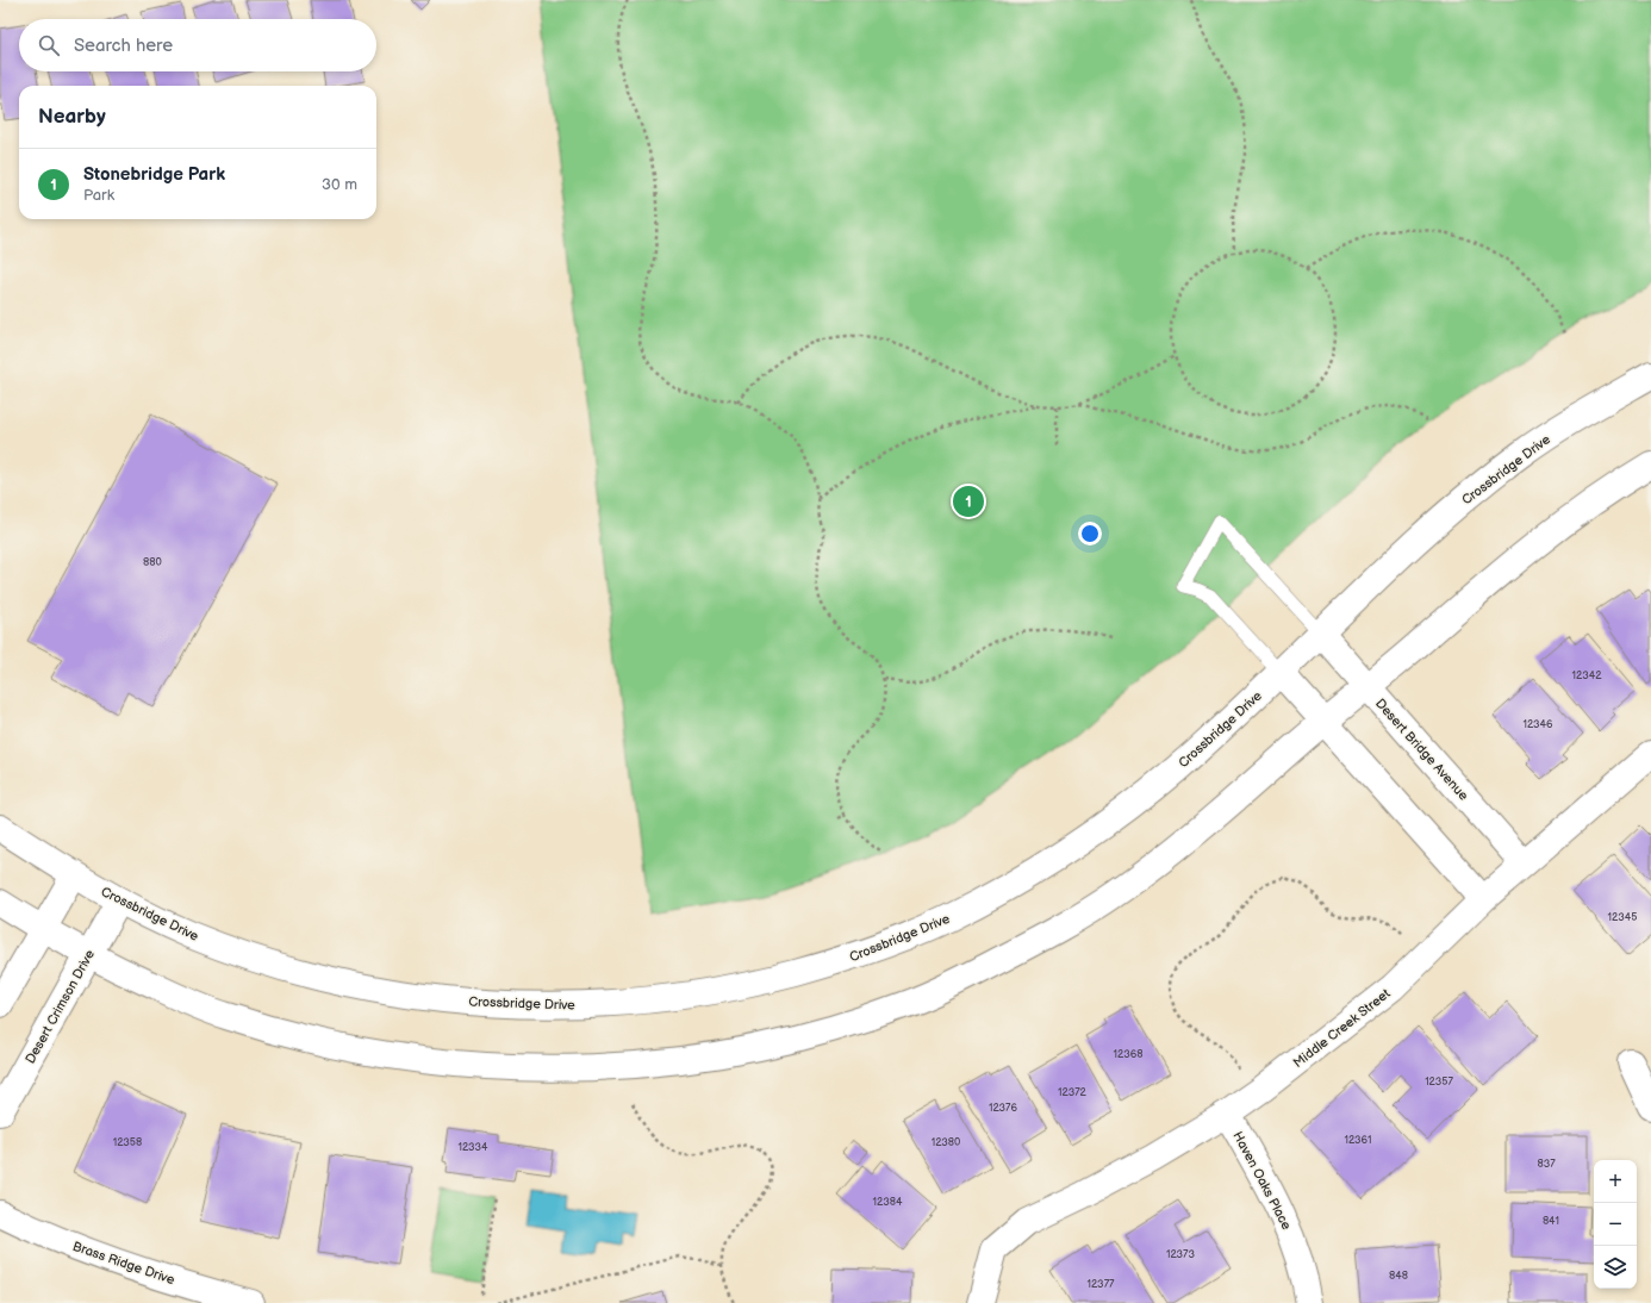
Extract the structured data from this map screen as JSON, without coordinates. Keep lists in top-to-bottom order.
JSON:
{
  "streets": {
    "street": [
      "Crossbridge Drive",
      "Desert Bridge Avenue",
      "Desert Crimson Drive",
      "Middle Creek Street",
      "Haven Oaks Place",
      "Brass Ridge Drive"
    ]
  },
  "crossings": [
    ["Crossbridge Drive", "Desert Bridge Avenue"],
    ["Crossbridge Drive", "Desert Crimson Drive"],
    ["Desert Bridge Avenue", "Middle Creek Street"],
    ["Middle Creek Street", "Haven Oaks Place"]
  ],
  "house_numbers": [
    "880",
    "12342",
    "12346",
    "12345",
    "12368",
    "12357",
    "12372",
    "12376",
    "12361",
    "12358",
    "12380",
    "12334",
    "837",
    "12384",
    "841",
    "12373",
    "848",
    "12377"
  ],
  "page": {
    "search": "Search here",
    "heading": "Nearby",
    "list": [
      {
        "mark": "1",
        "name": "Stonebridge Park",
        "note": "Park",
        "value": "30 m"
      }
    ],
    "pins": "1",
    "map_buttons": ["+", "−"]
  }
}
